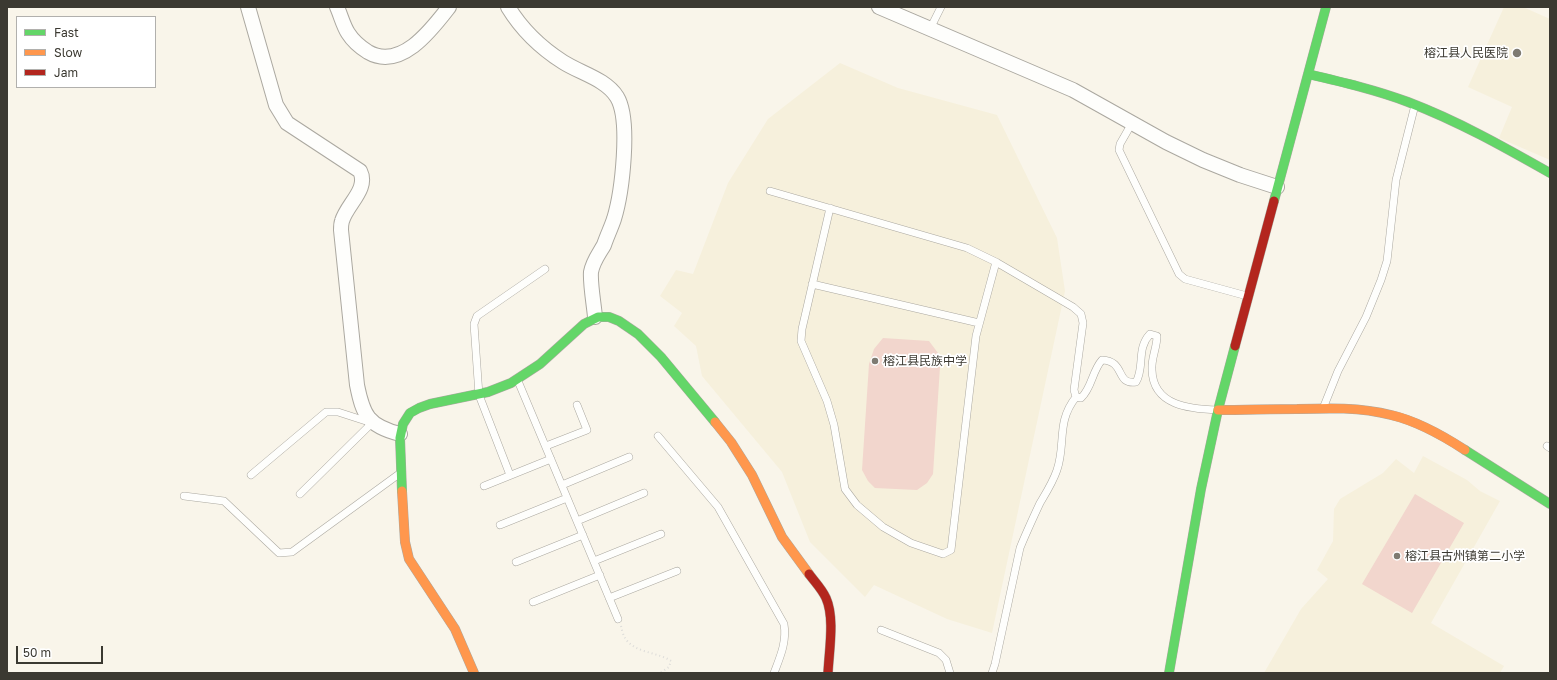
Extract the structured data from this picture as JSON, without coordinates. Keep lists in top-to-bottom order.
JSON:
{
  "places": ["榕江县人民医院", "榕江县民族中学", "榕江县古州镇第二小学"],
  "legend": ["Fast", "Slow", "Jam"],
  "scale_bar": "50 m"
}
